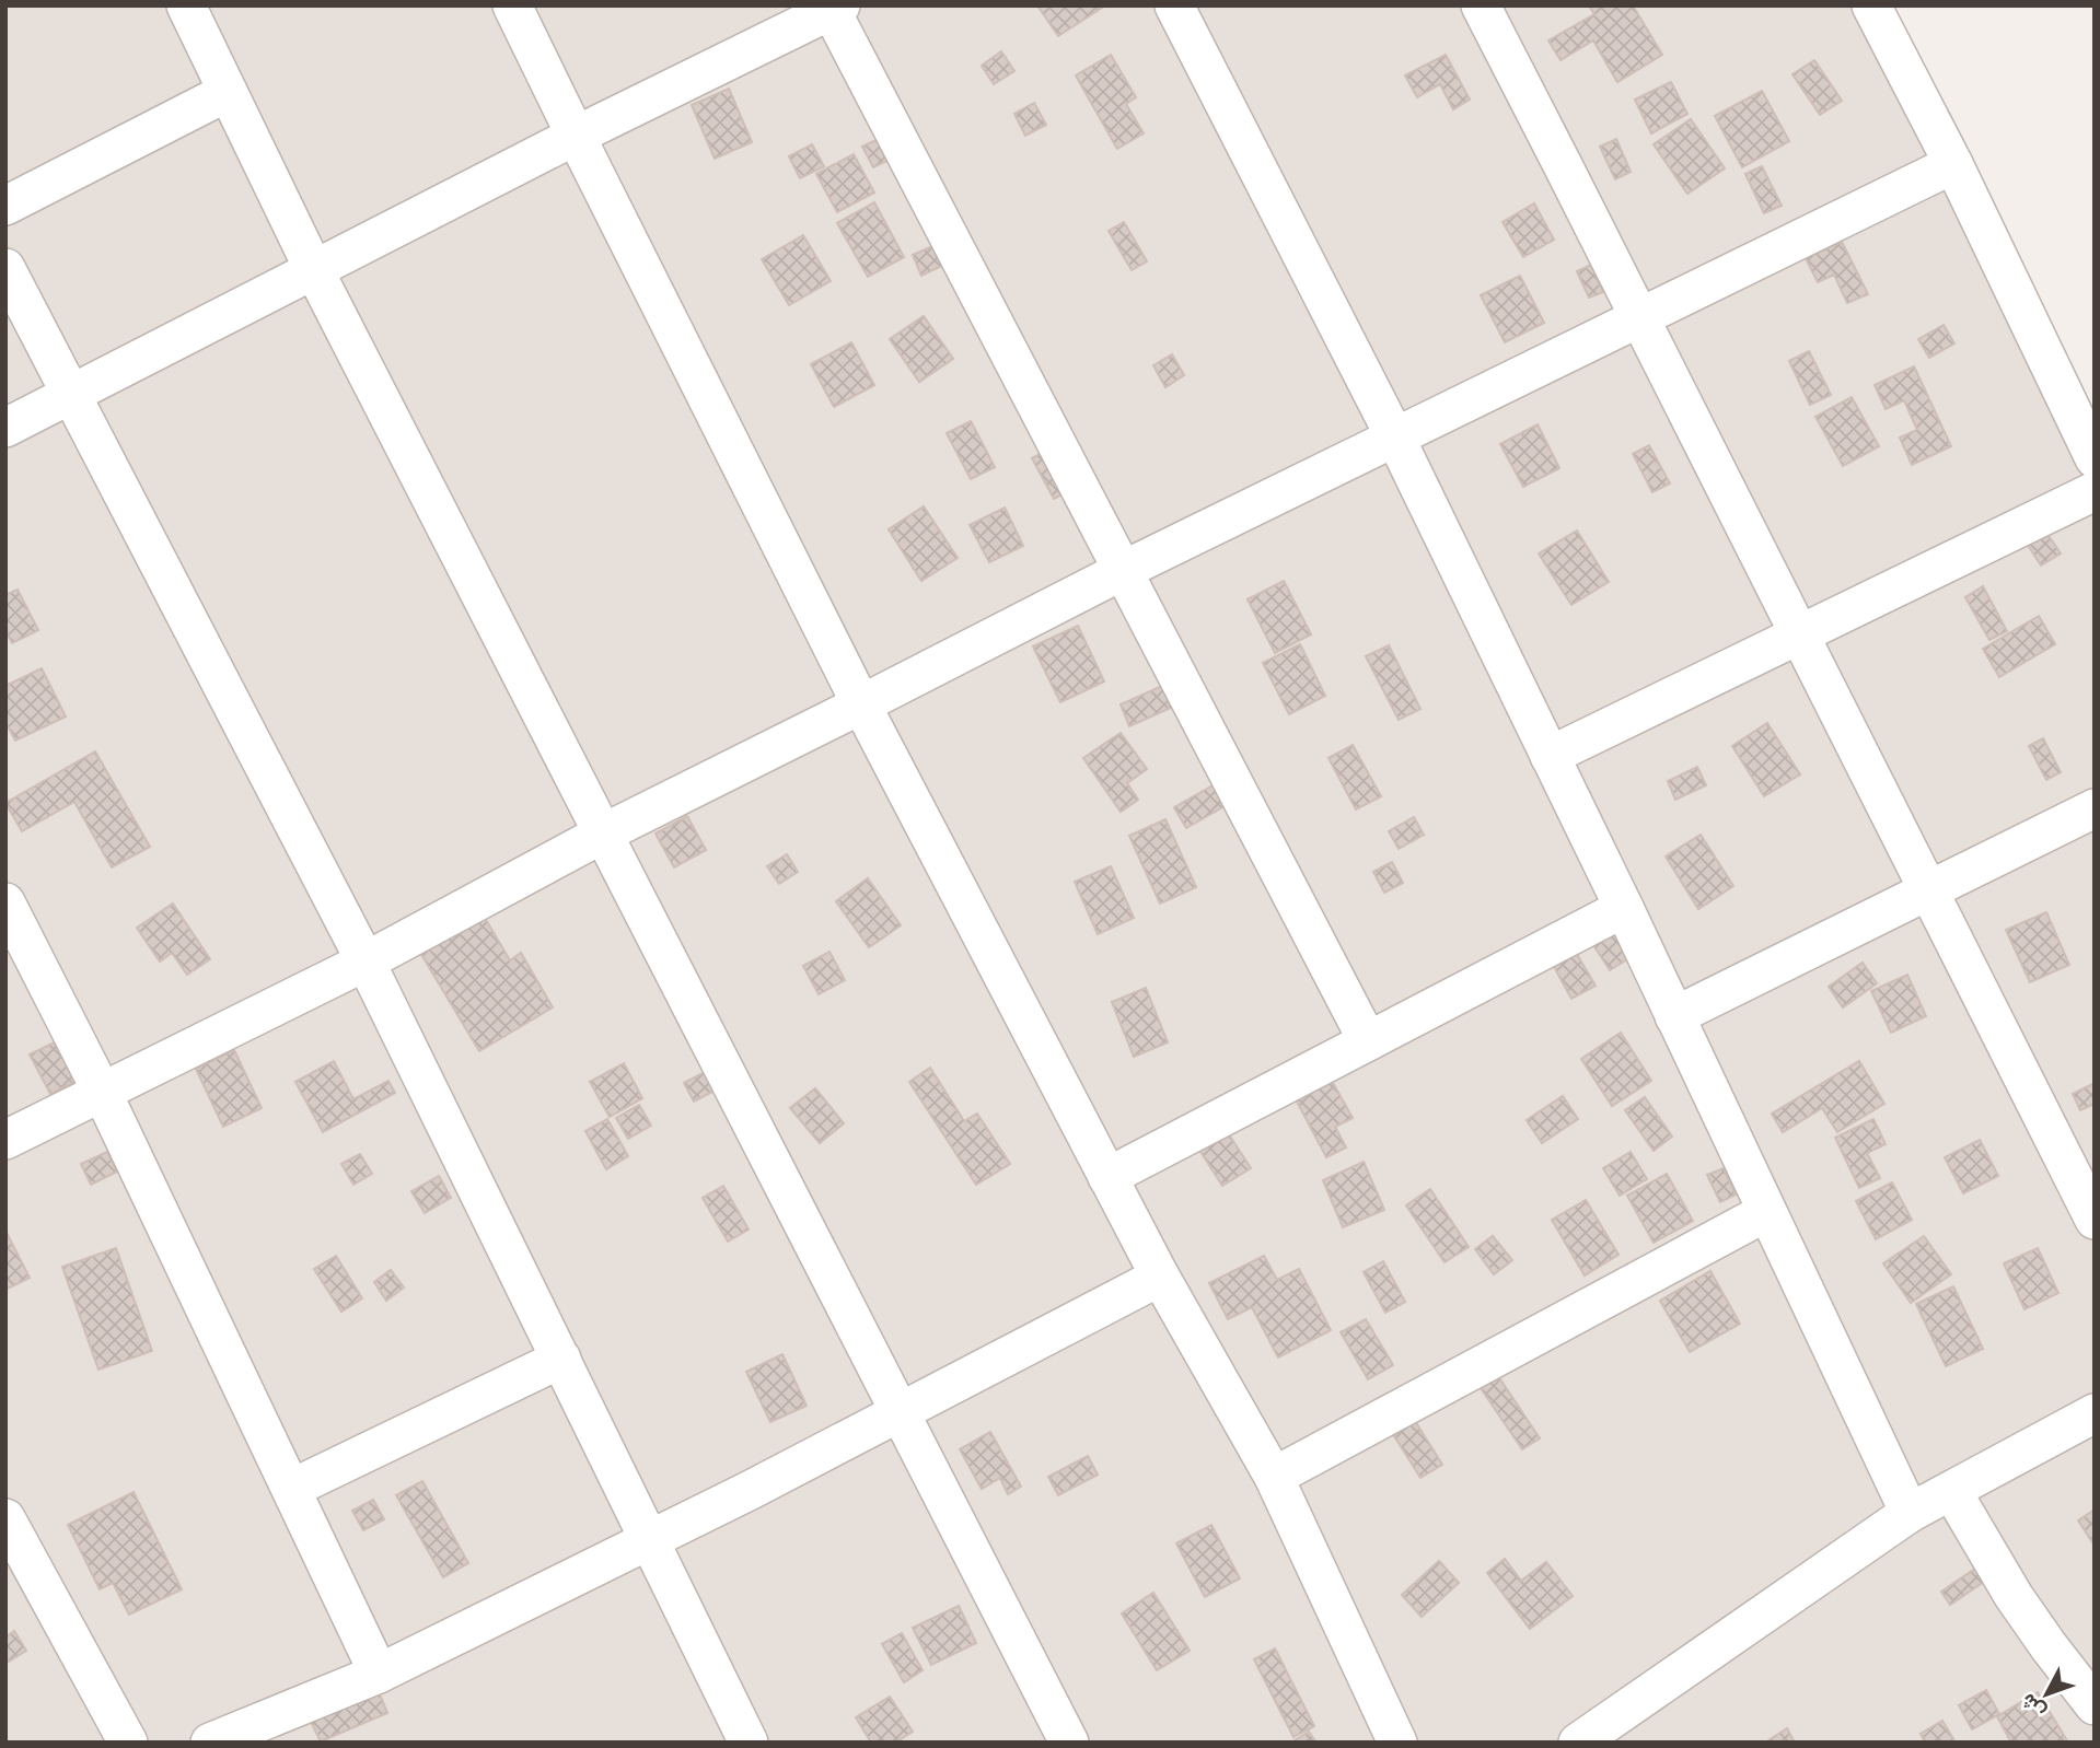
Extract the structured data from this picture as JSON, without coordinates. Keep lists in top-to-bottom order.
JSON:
{
  "north": "bottom left"
}
